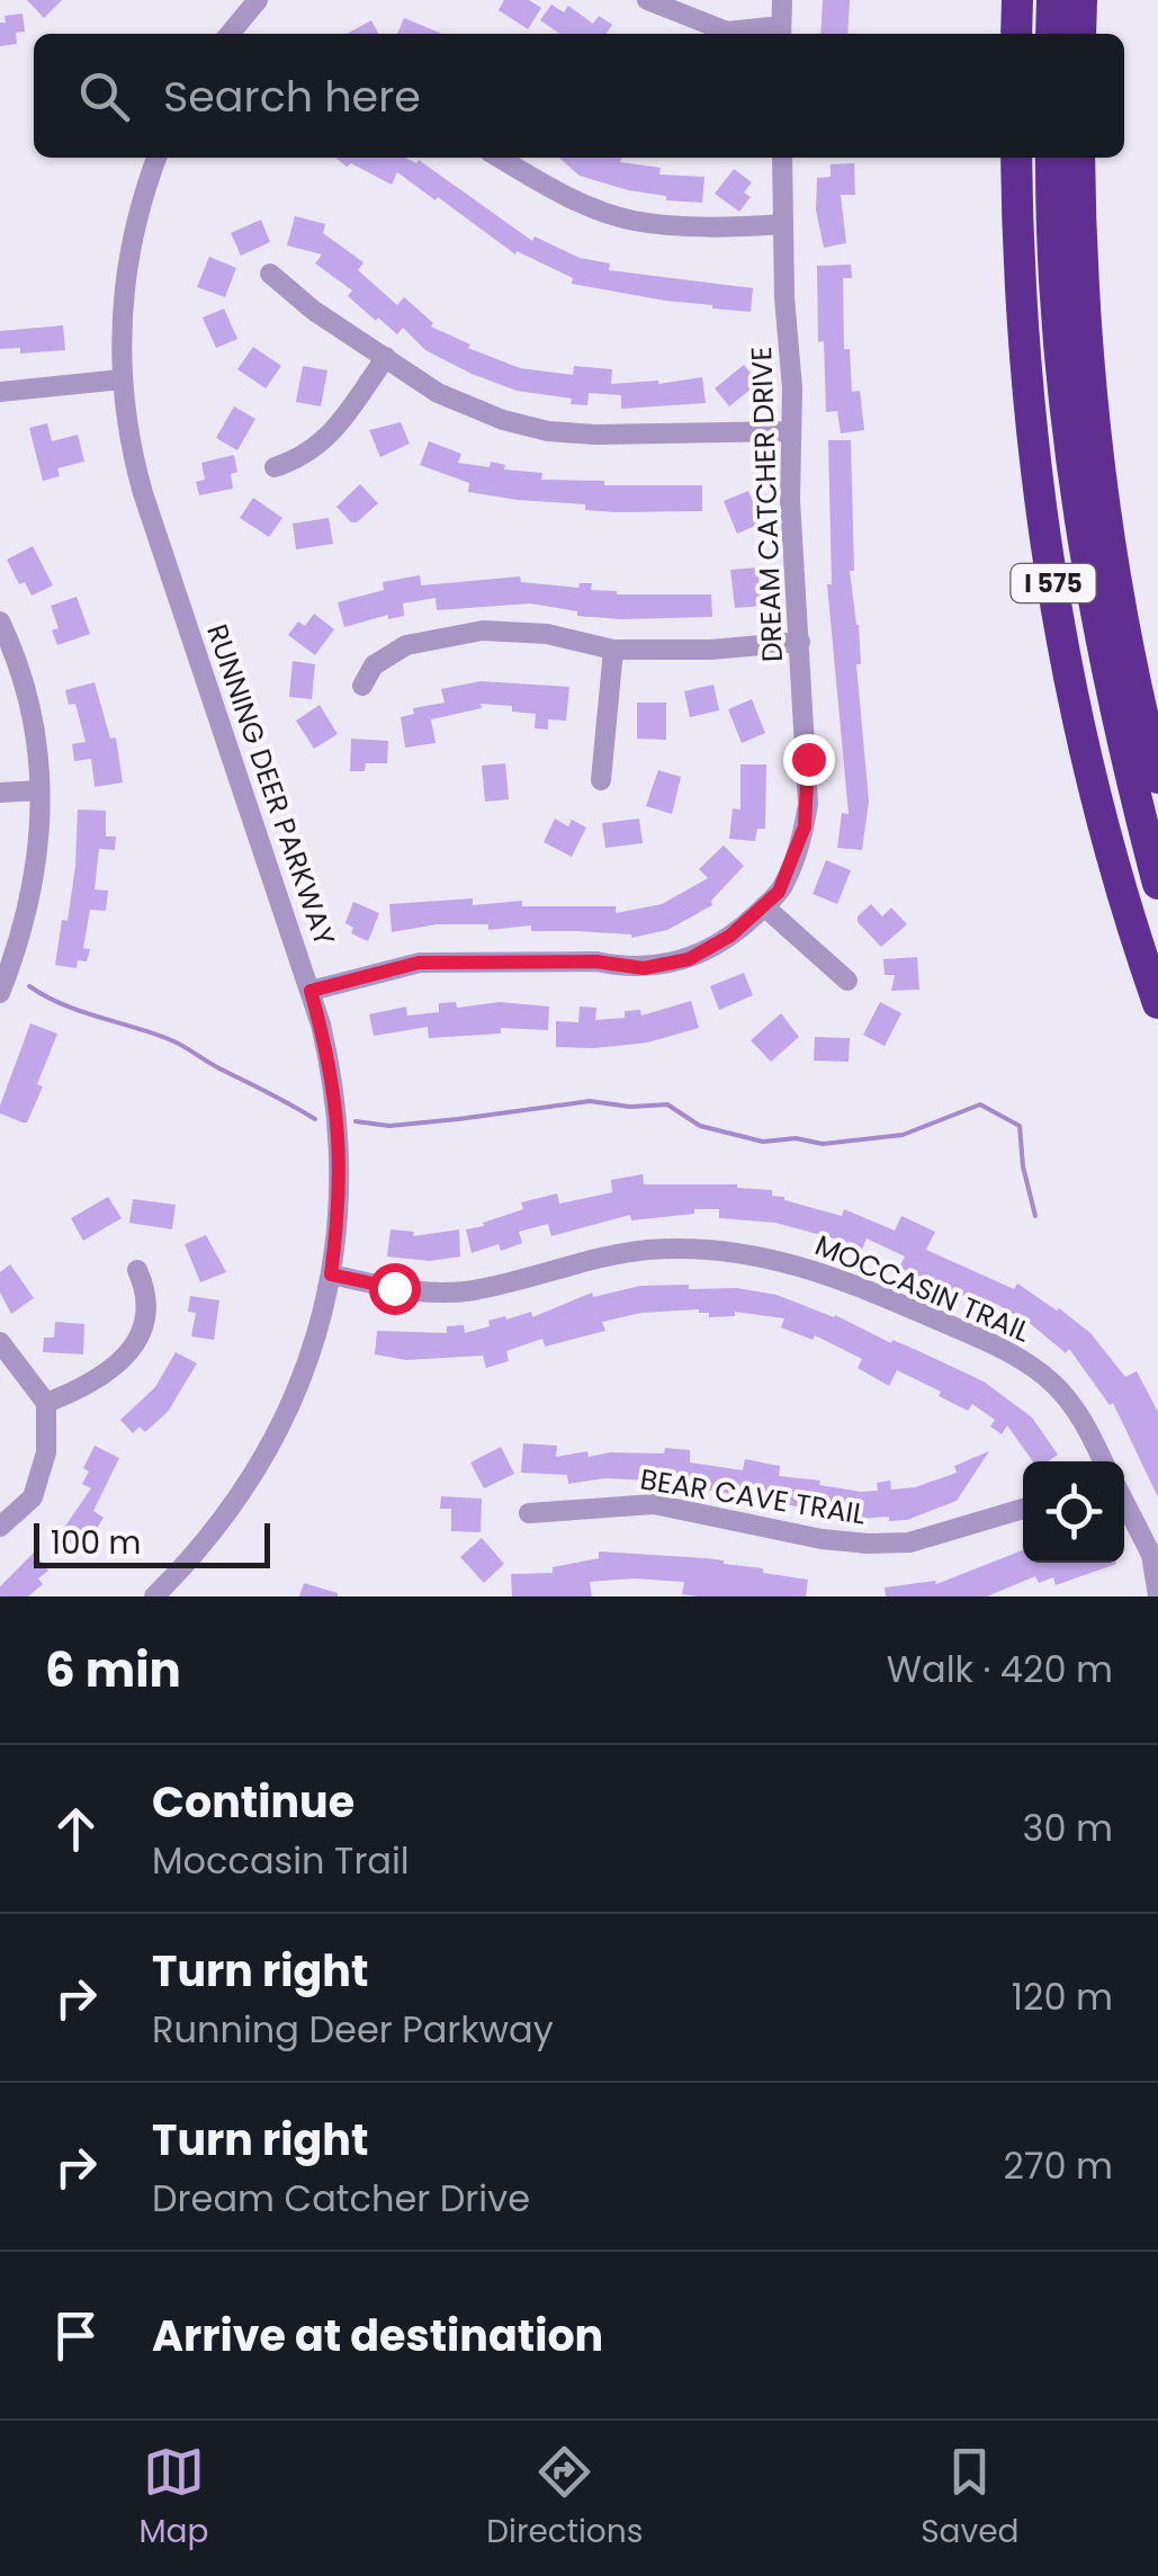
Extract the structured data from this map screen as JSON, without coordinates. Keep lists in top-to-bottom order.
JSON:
{
  "streets": {
    "highway": ["I 575"],
    "street": [
      "DREAM CATCHER DRIVE",
      "RUNNING DEER PARKWAY",
      "MOCCASIN TRAIL",
      "BEAR CAVE TRAIL"
    ]
  },
  "crossings": [
    ["DREAM CATCHER DRIVE", "RUNNING DEER PARKWAY"],
    ["RUNNING DEER PARKWAY", "MOCCASIN TRAIL"]
  ],
  "scale_bar": "100 m",
  "page": {
    "search": "Search here",
    "scale": "100 m",
    "heading": ["6 min", "Walk · 420 m"],
    "list": [
      ["Continue", "Moccasin Trail", "30 m"],
      ["Turn right", "Running Deer Parkway", "120 m"],
      ["Turn right", "Dream Catcher Drive", "270 m"],
      "Arrive at destination"
    ],
    "nav": ["Map", "Directions", "Saved"]
  }
}
